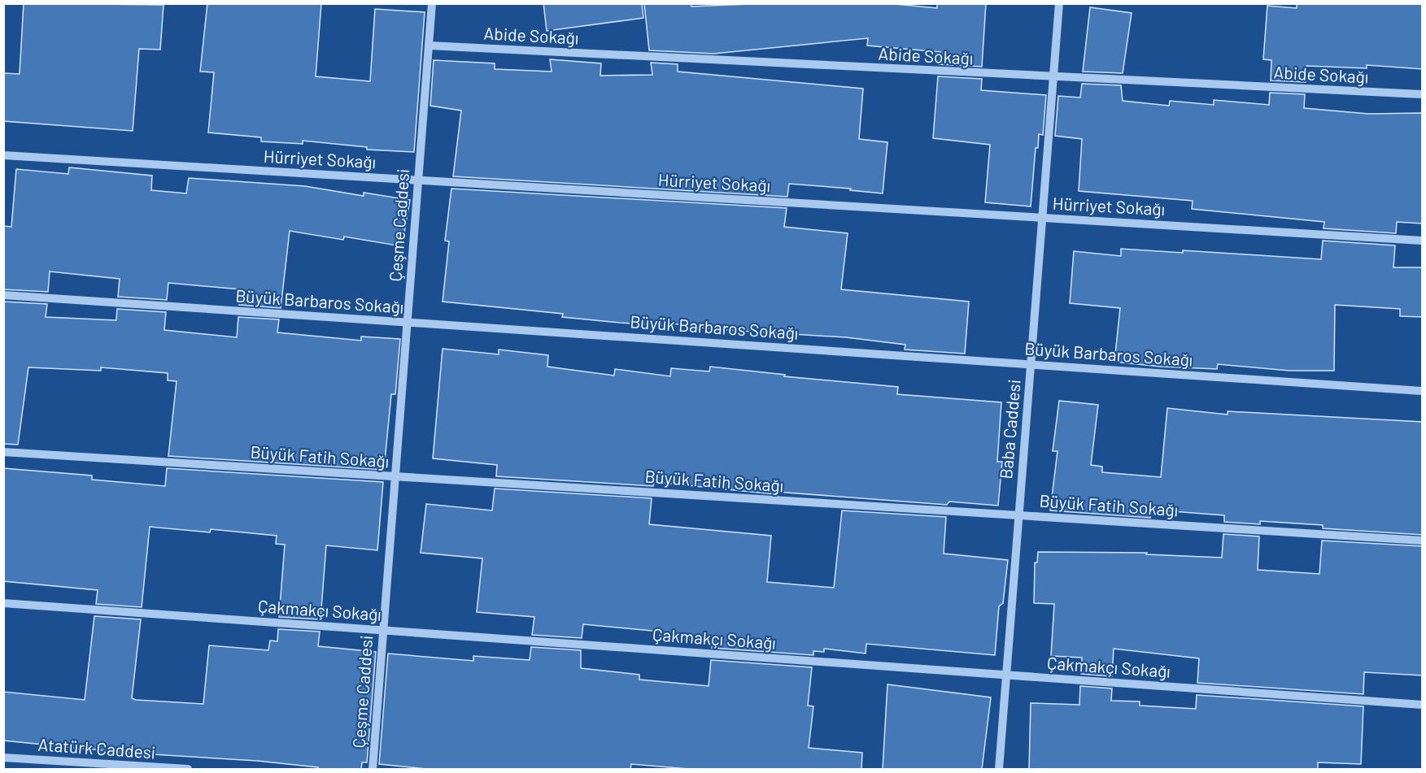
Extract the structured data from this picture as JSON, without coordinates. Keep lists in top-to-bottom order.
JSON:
{
  "streets": {
    "street": [
      "Abide Sokağı",
      "Hürriyet Sokağı",
      "Çeşme Caddesi",
      "Büyük Barbaros Sokağı",
      "Baba Caddesi",
      "Büyük Fatih Sokağı",
      "Çakmakçı Sokağı",
      "Atatürk Caddesi"
    ]
  },
  "crossings": [
    ["Abide Sokağı", "Çeşme Caddesi"],
    ["Abide Sokağı", "Baba Caddesi"],
    ["Hürriyet Sokağı", "Çeşme Caddesi"],
    ["Hürriyet Sokağı", "Baba Caddesi"],
    ["Çeşme Caddesi", "Büyük Barbaros Sokağı"],
    ["Çeşme Caddesi", "Büyük Fatih Sokağı"],
    ["Çeşme Caddesi", "Çakmakçı Sokağı"],
    ["Büyük Barbaros Sokağı", "Baba Caddesi"],
    ["Baba Caddesi", "Büyük Fatih Sokağı"],
    ["Baba Caddesi", "Çakmakçı Sokağı"]
  ]
}
